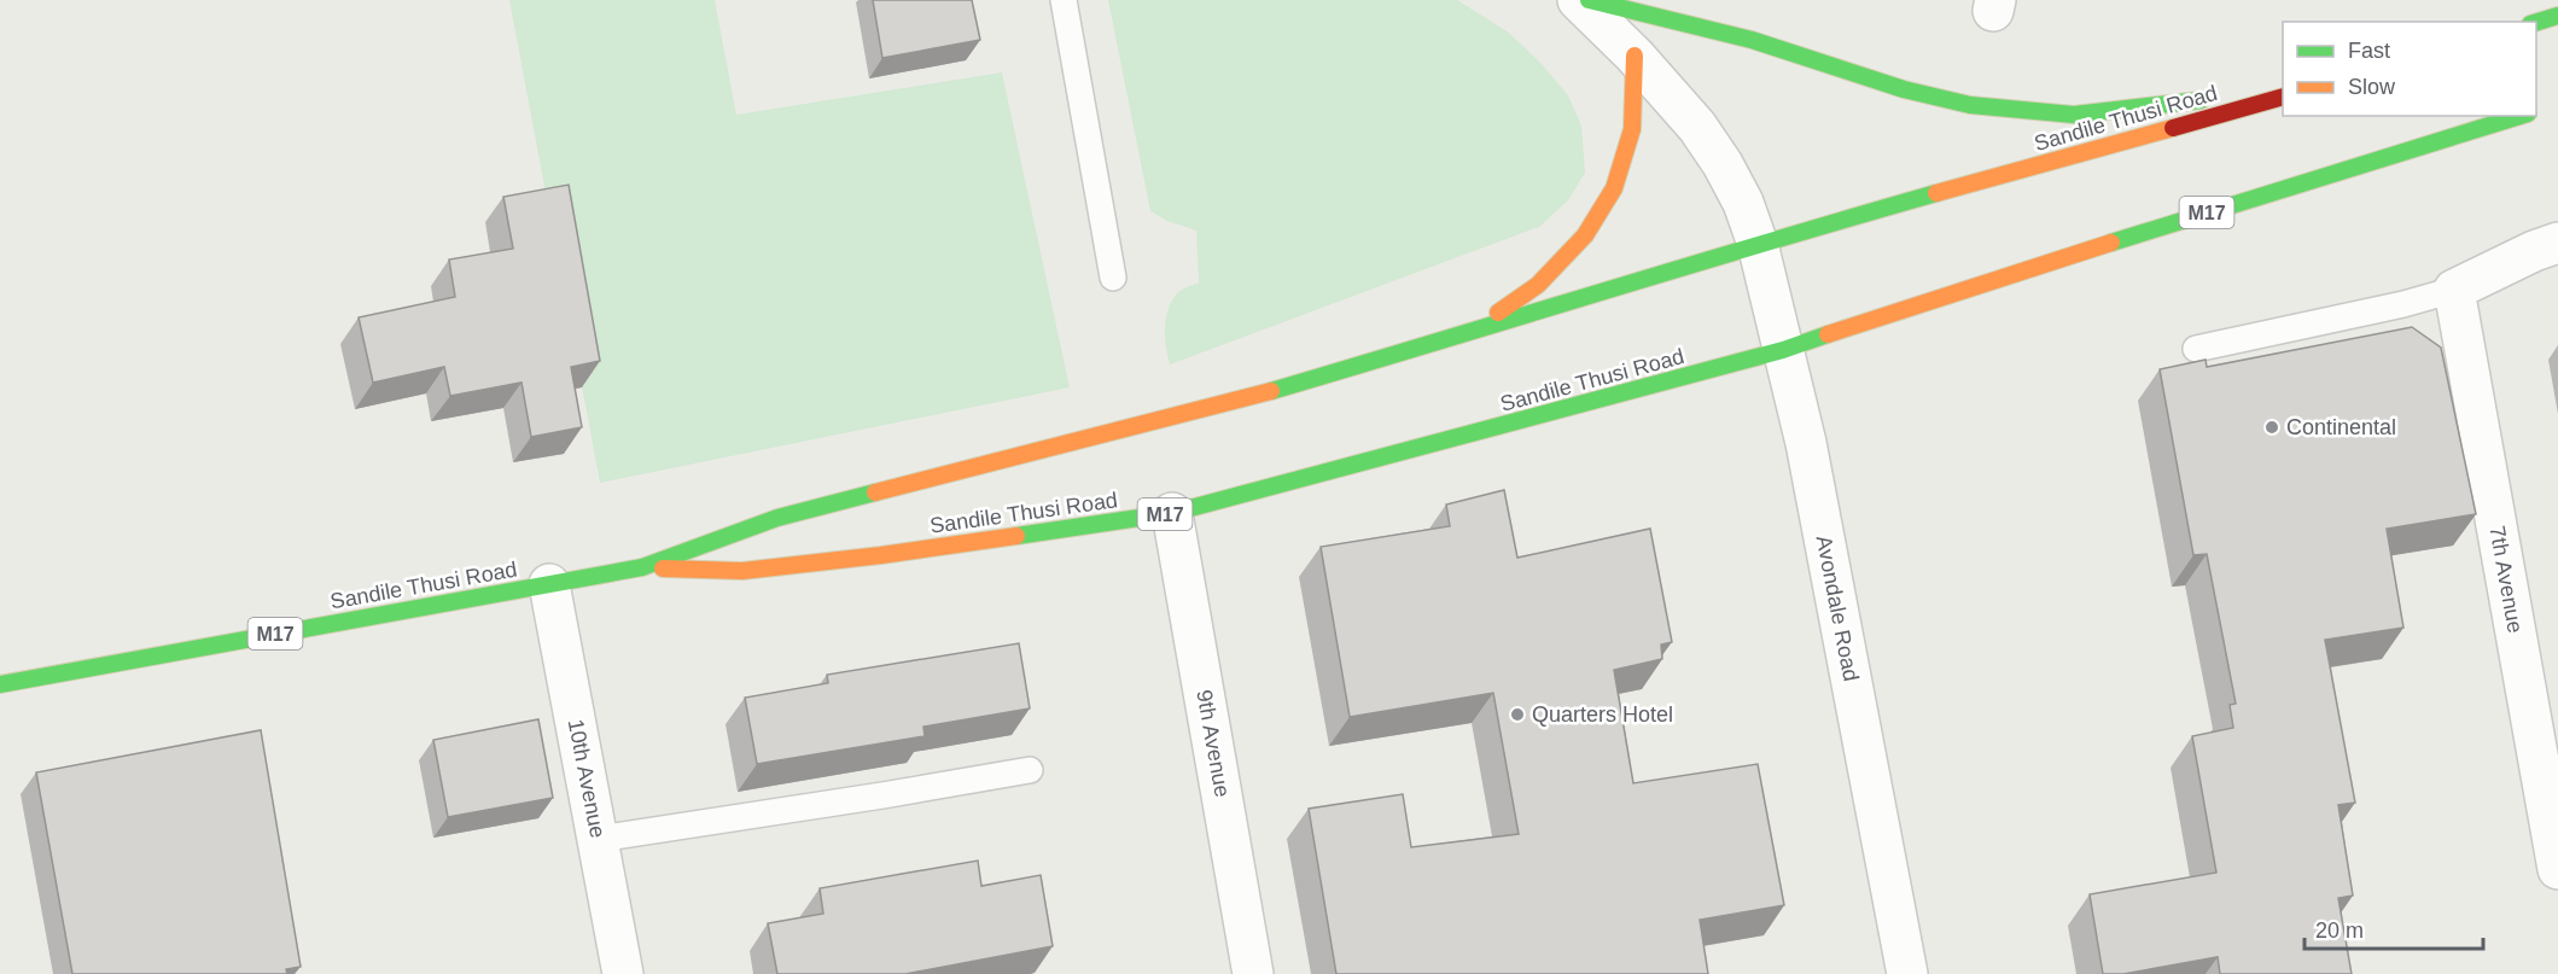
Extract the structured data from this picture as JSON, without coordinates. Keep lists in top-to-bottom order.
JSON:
{
  "streets": {
    "main road": ["Sandile Thusi Road", "M17"],
    "street": [
      "7th Avenue",
      "Avondale Road",
      "9th Avenue",
      "10th Avenue"
    ]
  },
  "crossings": [
    ["Sandile Thusi Road", "Avondale Road"],
    ["Sandile Thusi Road", "9th Avenue"],
    ["Sandile Thusi Road", "10th Avenue"]
  ],
  "places": ["Continental", "Quarters Hotel"],
  "legend": ["Fast", "Slow"],
  "scale_bar": "20 m"
}
